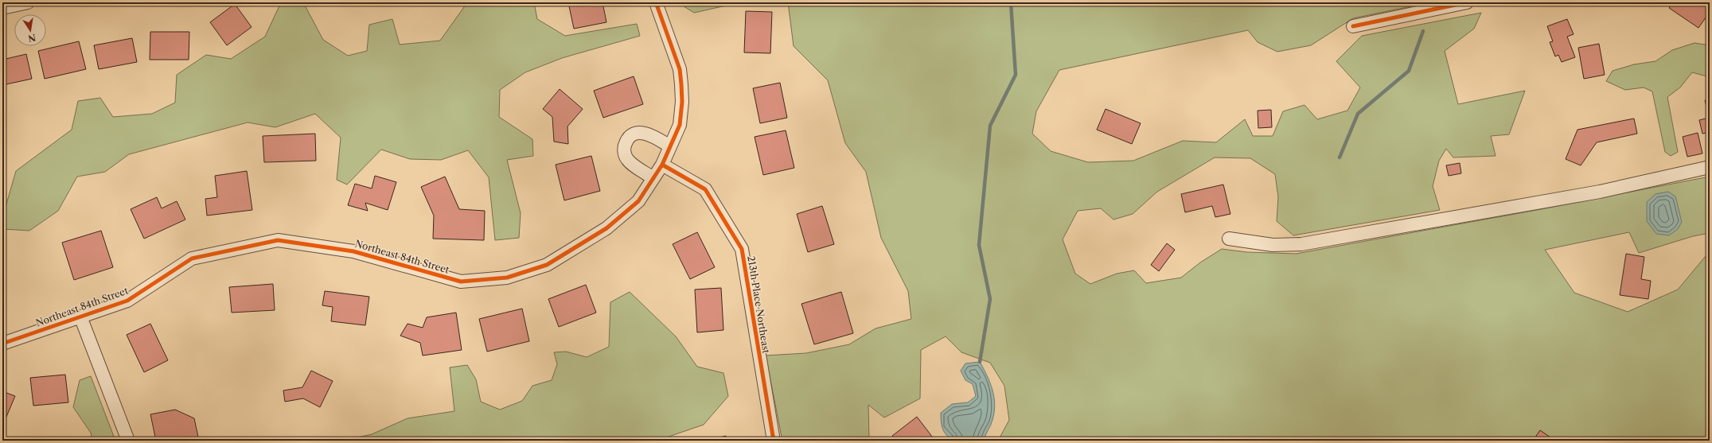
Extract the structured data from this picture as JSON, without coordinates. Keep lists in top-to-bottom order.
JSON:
{
  "streets": {
    "street": ["Northeast 84th Street", "213th Place Northeast"]
  },
  "crossings": [
    ["Northeast 84th Street", "213th Place Northeast"]
  ],
  "north": "bottom"
}
